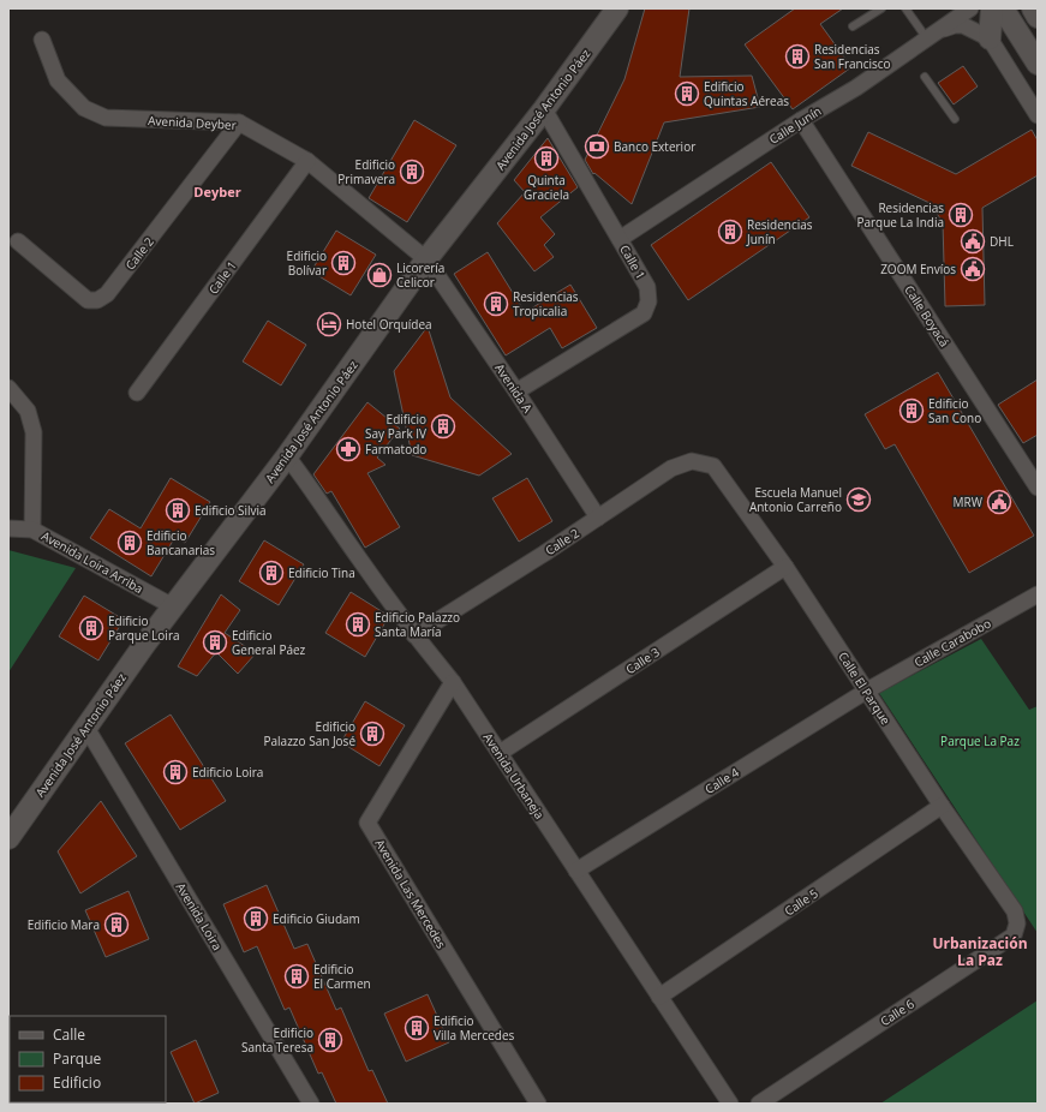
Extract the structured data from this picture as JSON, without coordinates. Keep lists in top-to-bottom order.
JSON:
{
  "streets": {
    "main road": ["Avenida José Antonio Páez"],
    "street": [
      "Avenida Deyber",
      "Calle Junín",
      "Calle 2",
      "Calle 1",
      "Calle Boyacá",
      "Avenida A",
      "Avenida Loira Arriba",
      "Calle Carabobo",
      "Calle 3",
      "Calle El Parque",
      "Avenida Urbaneja",
      "Calle 4",
      "Avenida Las Mercedes",
      "Calle 5",
      "Avenida Loira",
      "Calle 6"
    ]
  },
  "crossings": [
    ["Avenida José Antonio Páez", "Avenida Deyber"],
    ["Avenida José Antonio Páez", "Calle 1"],
    ["Avenida José Antonio Páez", "Avenida A"],
    ["Avenida José Antonio Páez", "Avenida Loira Arriba"],
    ["Avenida José Antonio Páez", "Avenida Urbaneja"],
    ["Avenida José Antonio Páez", "Avenida Loira"],
    ["Avenida Deyber", "Calle 2"],
    ["Avenida Deyber", "Calle 1"],
    ["Avenida Deyber", "Avenida A"],
    ["Calle Junín", "Calle 1"],
    ["Calle Junín", "Calle Boyacá"],
    ["Calle 2", "Avenida A"],
    ["Calle 2", "Calle El Parque"],
    ["Calle 2", "Avenida Urbaneja"],
    ["Calle 1", "Avenida A"],
    ["Calle Carabobo", "Calle El Parque"],
    ["Calle Carabobo", "Calle 4"],
    ["Calle 3", "Calle El Parque"],
    ["Calle 3", "Avenida Urbaneja"],
    ["Calle El Parque", "Calle 4"],
    ["Calle El Parque", "Calle 5"],
    ["Calle El Parque", "Calle 6"],
    ["Avenida Urbaneja", "Calle 4"],
    ["Avenida Urbaneja", "Avenida Las Mercedes"],
    ["Avenida Urbaneja", "Calle 5"]
  ],
  "districts": ["Deyber", "Urbanización La Paz"],
  "parks": ["Parque La Paz"],
  "places": {
    "building": [
      "Residencias San Francisco",
      "Edificio Quintas Aéreas",
      "Quinta Graciela",
      "Edificio Primavera",
      "Residencias Parque La India",
      "Residencias Junín",
      "Edificio Bolívar",
      "Residencias Tropicalia",
      "Edificio San Cono",
      "Edificio Say Park IV",
      "Edificio Silvia",
      "Edificio Bancanarias",
      "Edificio Tina",
      "Edificio Palazzo Santa María",
      "Edificio Parque Loira",
      "Edificio General Páez",
      "Edificio Palazzo San José",
      "Edificio Loira",
      "Edificio Giudam",
      "Edificio Mara",
      "Edificio El Carmen",
      "Edificio Villa Mercedes",
      "Edificio Santa Teresa"
    ],
    "bank": ["Banco Exterior"],
    "public building": ["DHL", "ZOOM Envíos", "MRW"],
    "shop": ["Licorería Celicor"],
    "hotel": ["Hotel Orquídea"],
    "pharmacy": ["Farmatodo"],
    "school or university": ["Escuela Manuel Antonio Carreño"]
  },
  "legend": ["Calle", "Parque", "Edificio"]
}
